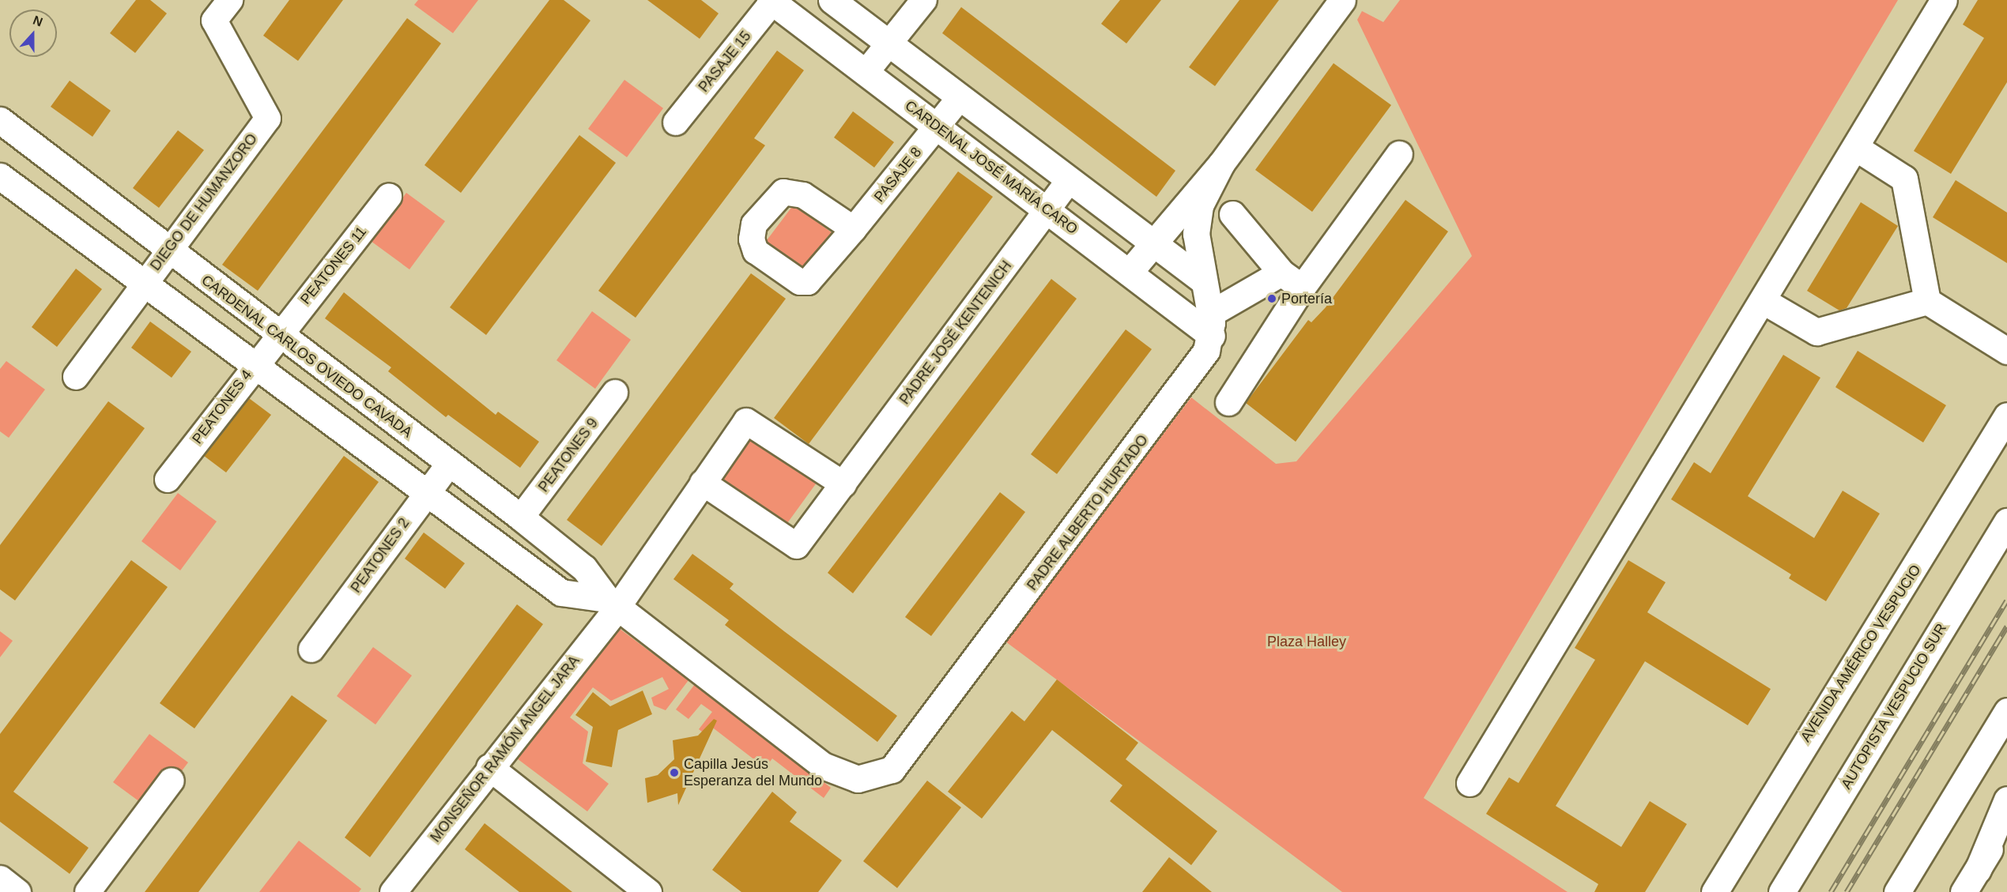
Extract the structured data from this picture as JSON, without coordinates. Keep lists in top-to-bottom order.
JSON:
{
  "streets": {
    "main road": [
      "CARDENAL JOSÉ MARÍA CARO",
      "CARDENAL CARLOS OVIEDO CAVADA",
      "PADRE ALBERTO HURTADO",
      "AVENIDA AMÉRICO VESPUCIO",
      "AUTOPISTA VESPUCIO SUR",
      "MONSEÑOR RAMÓN ANGEL JARA"
    ],
    "street": [
      "PASAJE 15",
      "PASAJE 8",
      "DIEGO DE HUMANZORO",
      "PEATONES 11",
      "PADRE JOSÉ KENTENICH",
      "PEATONES 4",
      "PEATONES 9",
      "PEATONES 2"
    ]
  },
  "crossings": [
    ["PASAJE 15", "CARDENAL JOSÉ MARÍA CARO"],
    ["CARDENAL JOSÉ MARÍA CARO", "PASAJE 8"],
    ["CARDENAL JOSÉ MARÍA CARO", "PADRE JOSÉ KENTENICH"],
    ["CARDENAL JOSÉ MARÍA CARO", "PADRE ALBERTO HURTADO"],
    ["DIEGO DE HUMANZORO", "CARDENAL CARLOS OVIEDO CAVADA"],
    ["PEATONES 11", "CARDENAL CARLOS OVIEDO CAVADA"],
    ["PEATONES 11", "PEATONES 4"],
    ["CARDENAL CARLOS OVIEDO CAVADA", "PEATONES 4"],
    ["CARDENAL CARLOS OVIEDO CAVADA", "PEATONES 9"],
    ["CARDENAL CARLOS OVIEDO CAVADA", "PADRE ALBERTO HURTADO"],
    ["CARDENAL CARLOS OVIEDO CAVADA", "PEATONES 2"],
    ["CARDENAL CARLOS OVIEDO CAVADA", "MONSEÑOR RAMÓN ANGEL JARA"]
  ],
  "parks": ["Plaza Halley"],
  "places": ["Portería", "Capilla Jesús Esperanza del Mundo"],
  "north": "top"
}
